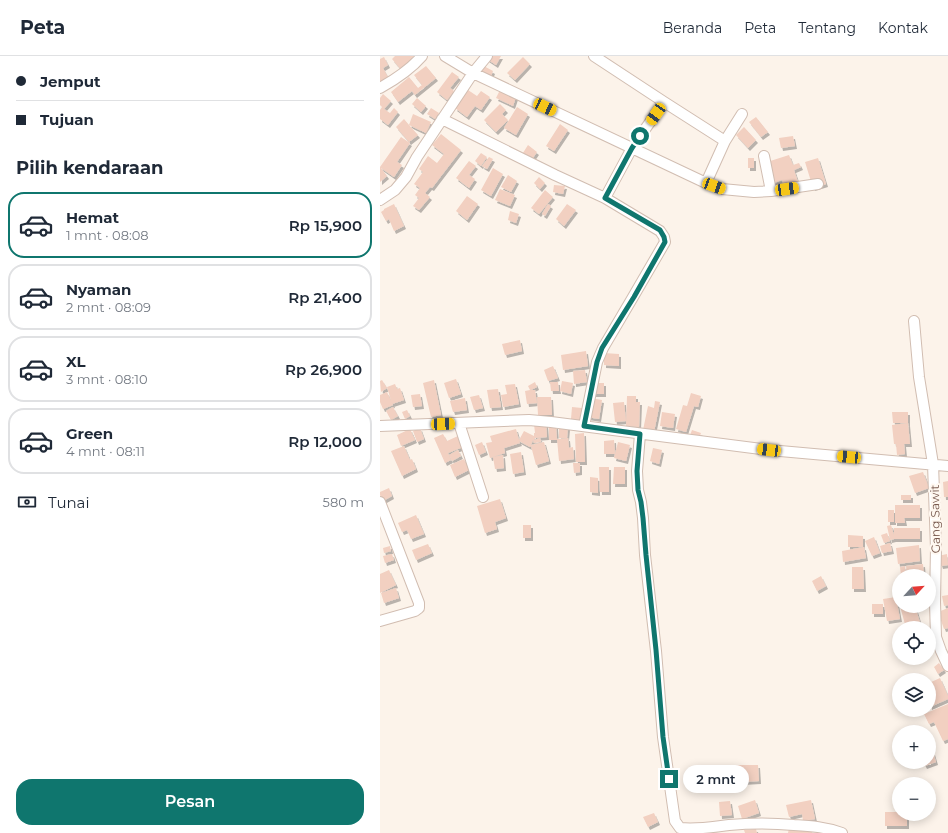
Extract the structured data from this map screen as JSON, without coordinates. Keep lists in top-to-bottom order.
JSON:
{
  "streets": {
    "street": ["Gang Sawit"]
  },
  "north": "top right",
  "page": {
    "header": "Peta",
    "nav": [
      "Beranda",
      "Peta",
      "Tentang",
      "Kontak"
    ],
    "banner": ["Jemput", "Tujuan"],
    "heading": "Pilih kendaraan",
    "list": [
      {
        "name": "Hemat",
        "note": "1 mnt · 08:08",
        "value": "Rp 15,900"
      },
      {
        "name": "Nyaman",
        "note": "2 mnt · 08:09",
        "value": "Rp 21,400"
      },
      {
        "name": "XL",
        "note": "3 mnt · 08:10",
        "value": "Rp 26,900"
      },
      {
        "name": "Green",
        "note": "4 mnt · 08:11",
        "value": "Rp 12,000"
      }
    ],
    "pay": ["Tunai", "580 m"],
    "map_buttons": ["+", "−"],
    "bubble": "2 mnt",
    "buttons": "Pesan"
  }
}
